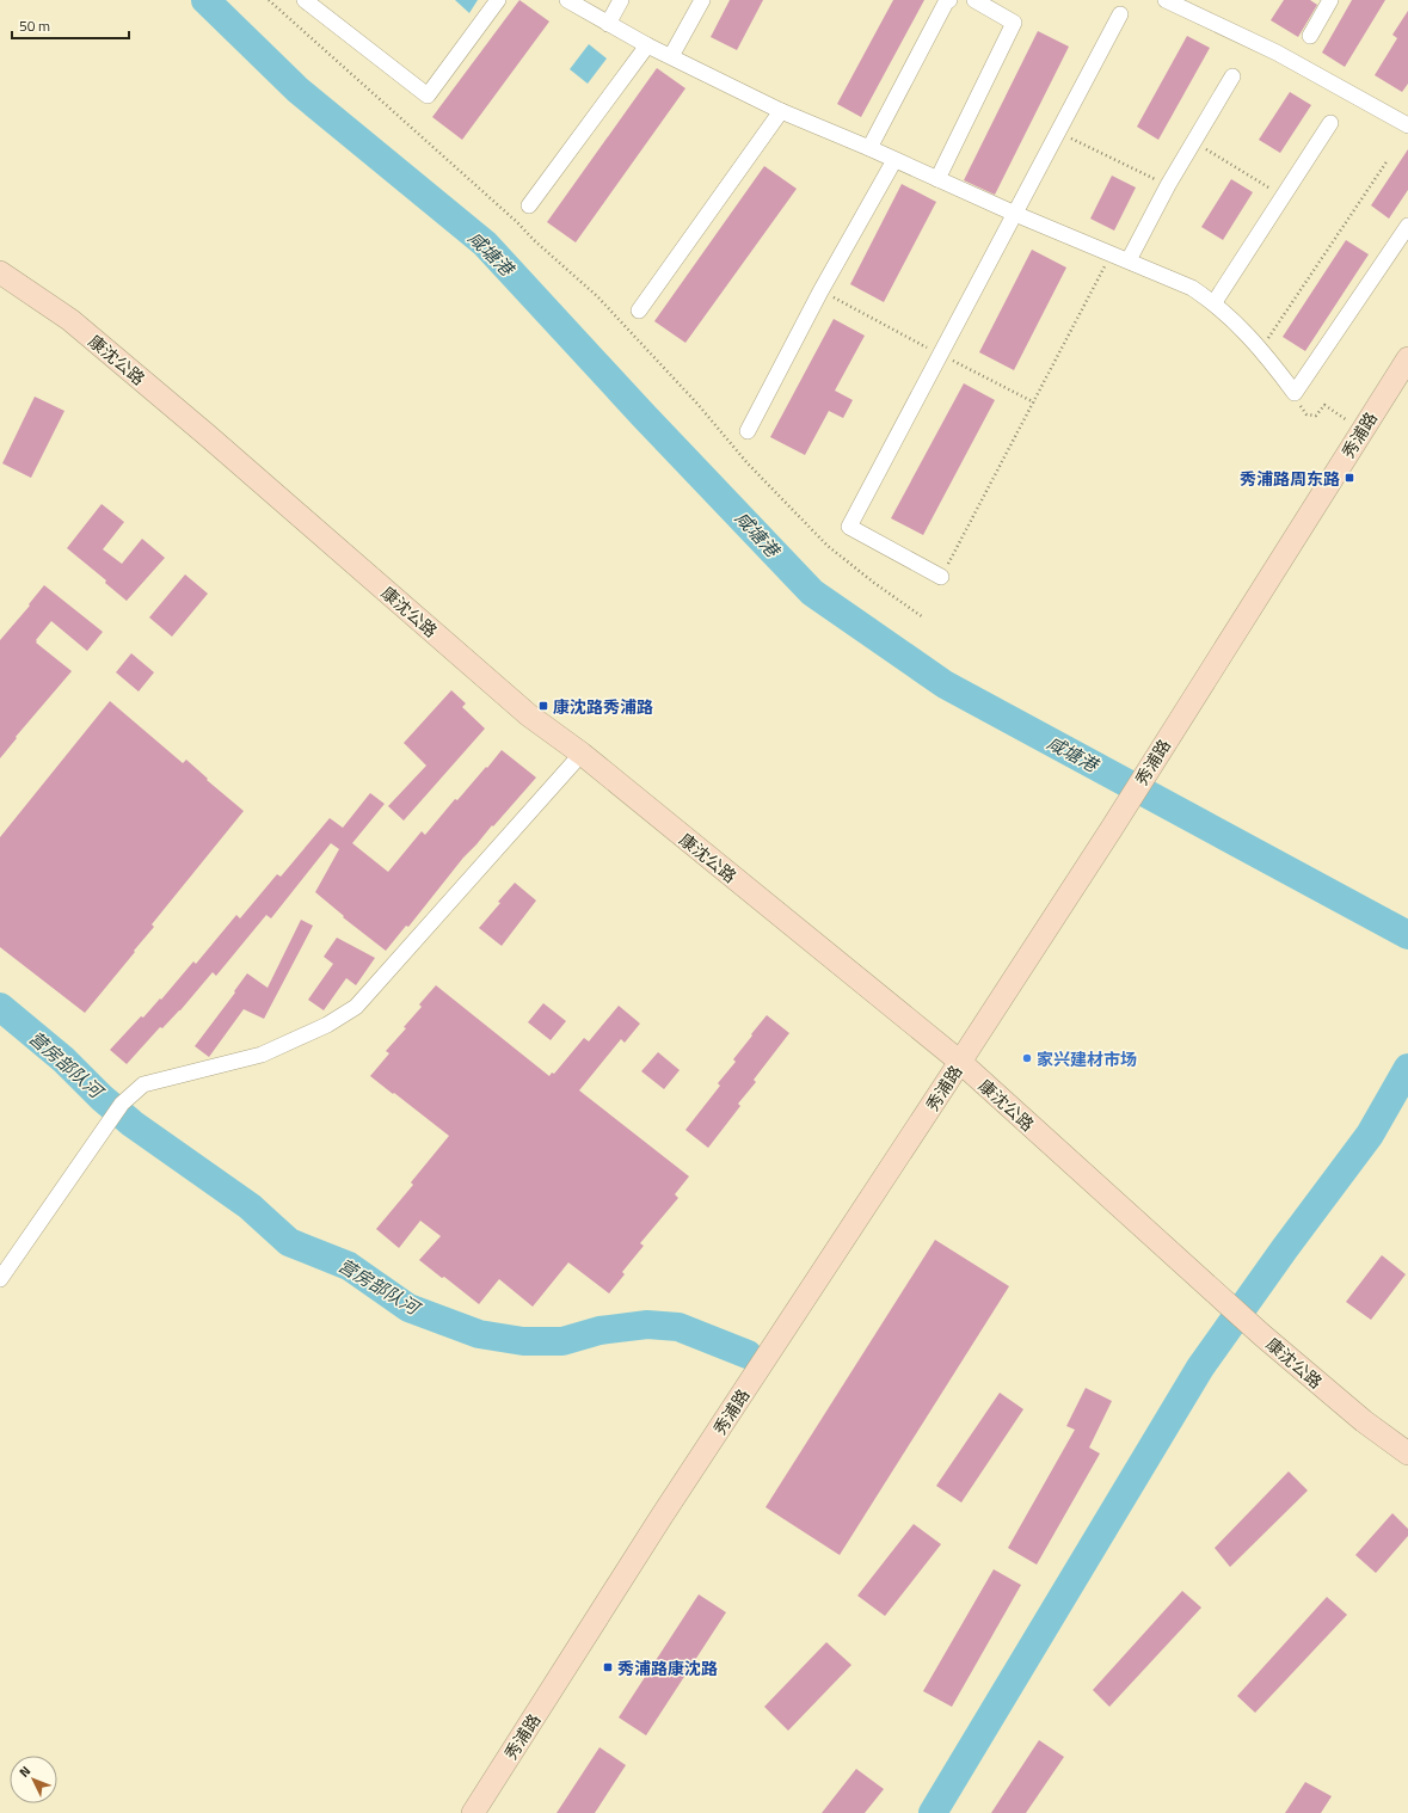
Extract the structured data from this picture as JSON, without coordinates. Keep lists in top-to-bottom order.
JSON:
{
  "streets": {
    "street": ["康沈公路", "秀浦路"]
  },
  "crossings": [
    ["康沈公路", "秀浦路"]
  ],
  "water": ["咸塘港", "营房部队河"],
  "places": {
    "transit": ["秀浦路周东路", "康沈路秀浦路", "秀浦路康沈路"],
    "other": ["家兴建材市场"]
  },
  "scale_bar": "50 m",
  "north": "top left"
}
